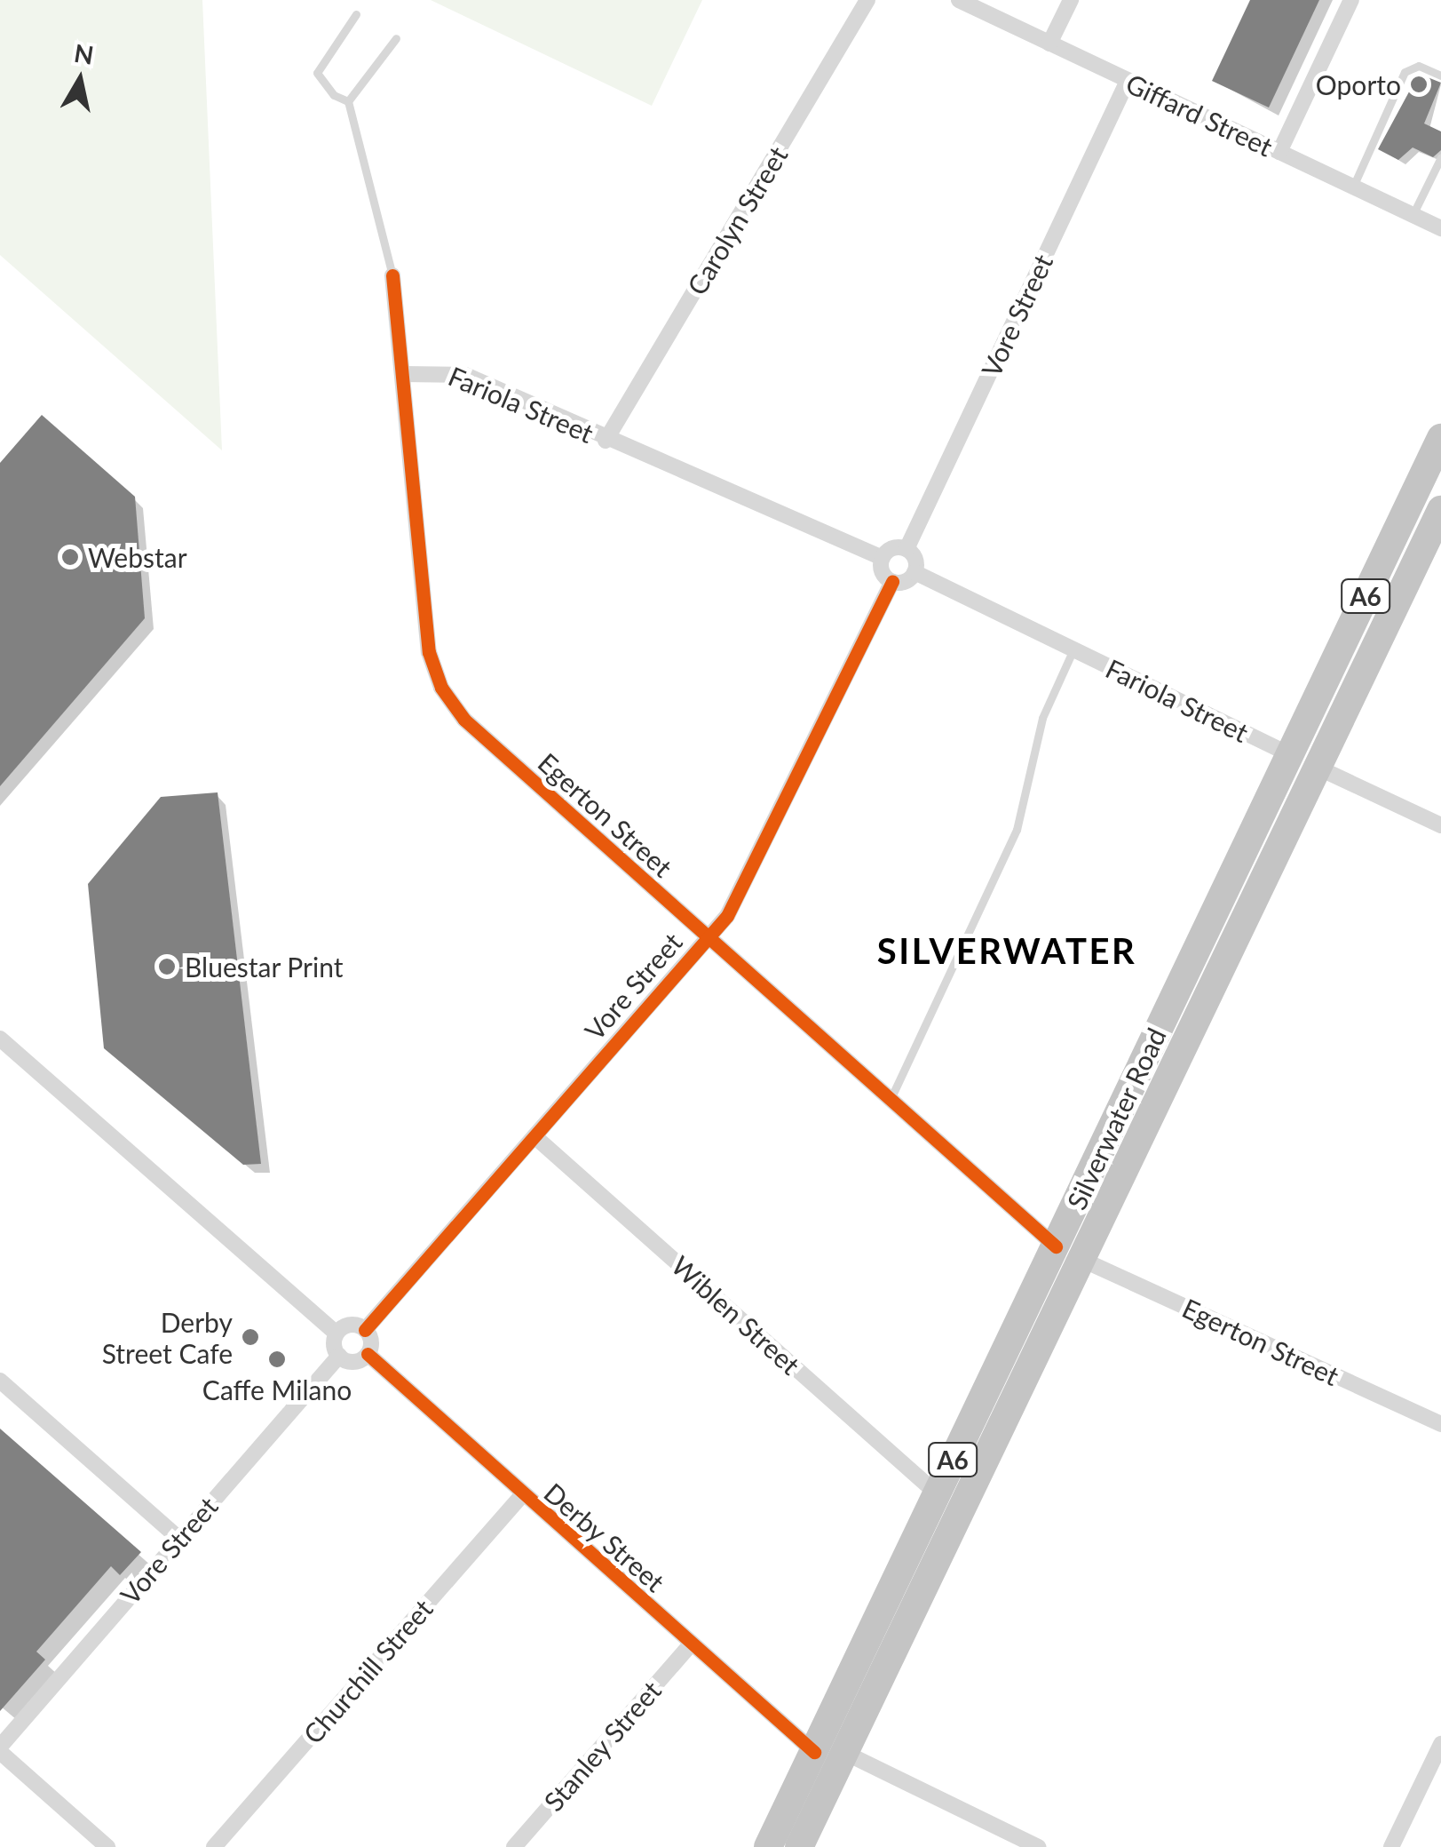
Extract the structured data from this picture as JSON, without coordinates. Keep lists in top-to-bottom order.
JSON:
{
  "streets": {
    "highway": ["A6", "Silverwater Road"],
    "street": [
      "Giffard Street",
      "Carolyn Street",
      "Vore Street",
      "Fariola Street",
      "Egerton Street",
      "Wiblen Street",
      "Derby Street",
      "Churchill Street",
      "Stanley Street"
    ]
  },
  "crossings": [
    ["Giffard Street", "Vore Street"],
    ["Carolyn Street", "Fariola Street"],
    ["Vore Street", "Egerton Street"],
    ["Vore Street", "Wiblen Street"],
    ["Vore Street", "Derby Street"],
    ["Fariola Street", "Egerton Street"],
    ["Fariola Street", "Silverwater Road"],
    ["Egerton Street", "Silverwater Road"],
    ["Silverwater Road", "Wiblen Street"],
    ["Silverwater Road", "Derby Street"],
    ["Derby Street", "Churchill Street"],
    ["Derby Street", "Stanley Street"]
  ],
  "districts": ["SILVERWATER"],
  "places": [
    "Oporto",
    "Webstar",
    "Bluestar Print",
    "Derby Street Cafe",
    "Caffe Milano"
  ],
  "north": "top"
}
